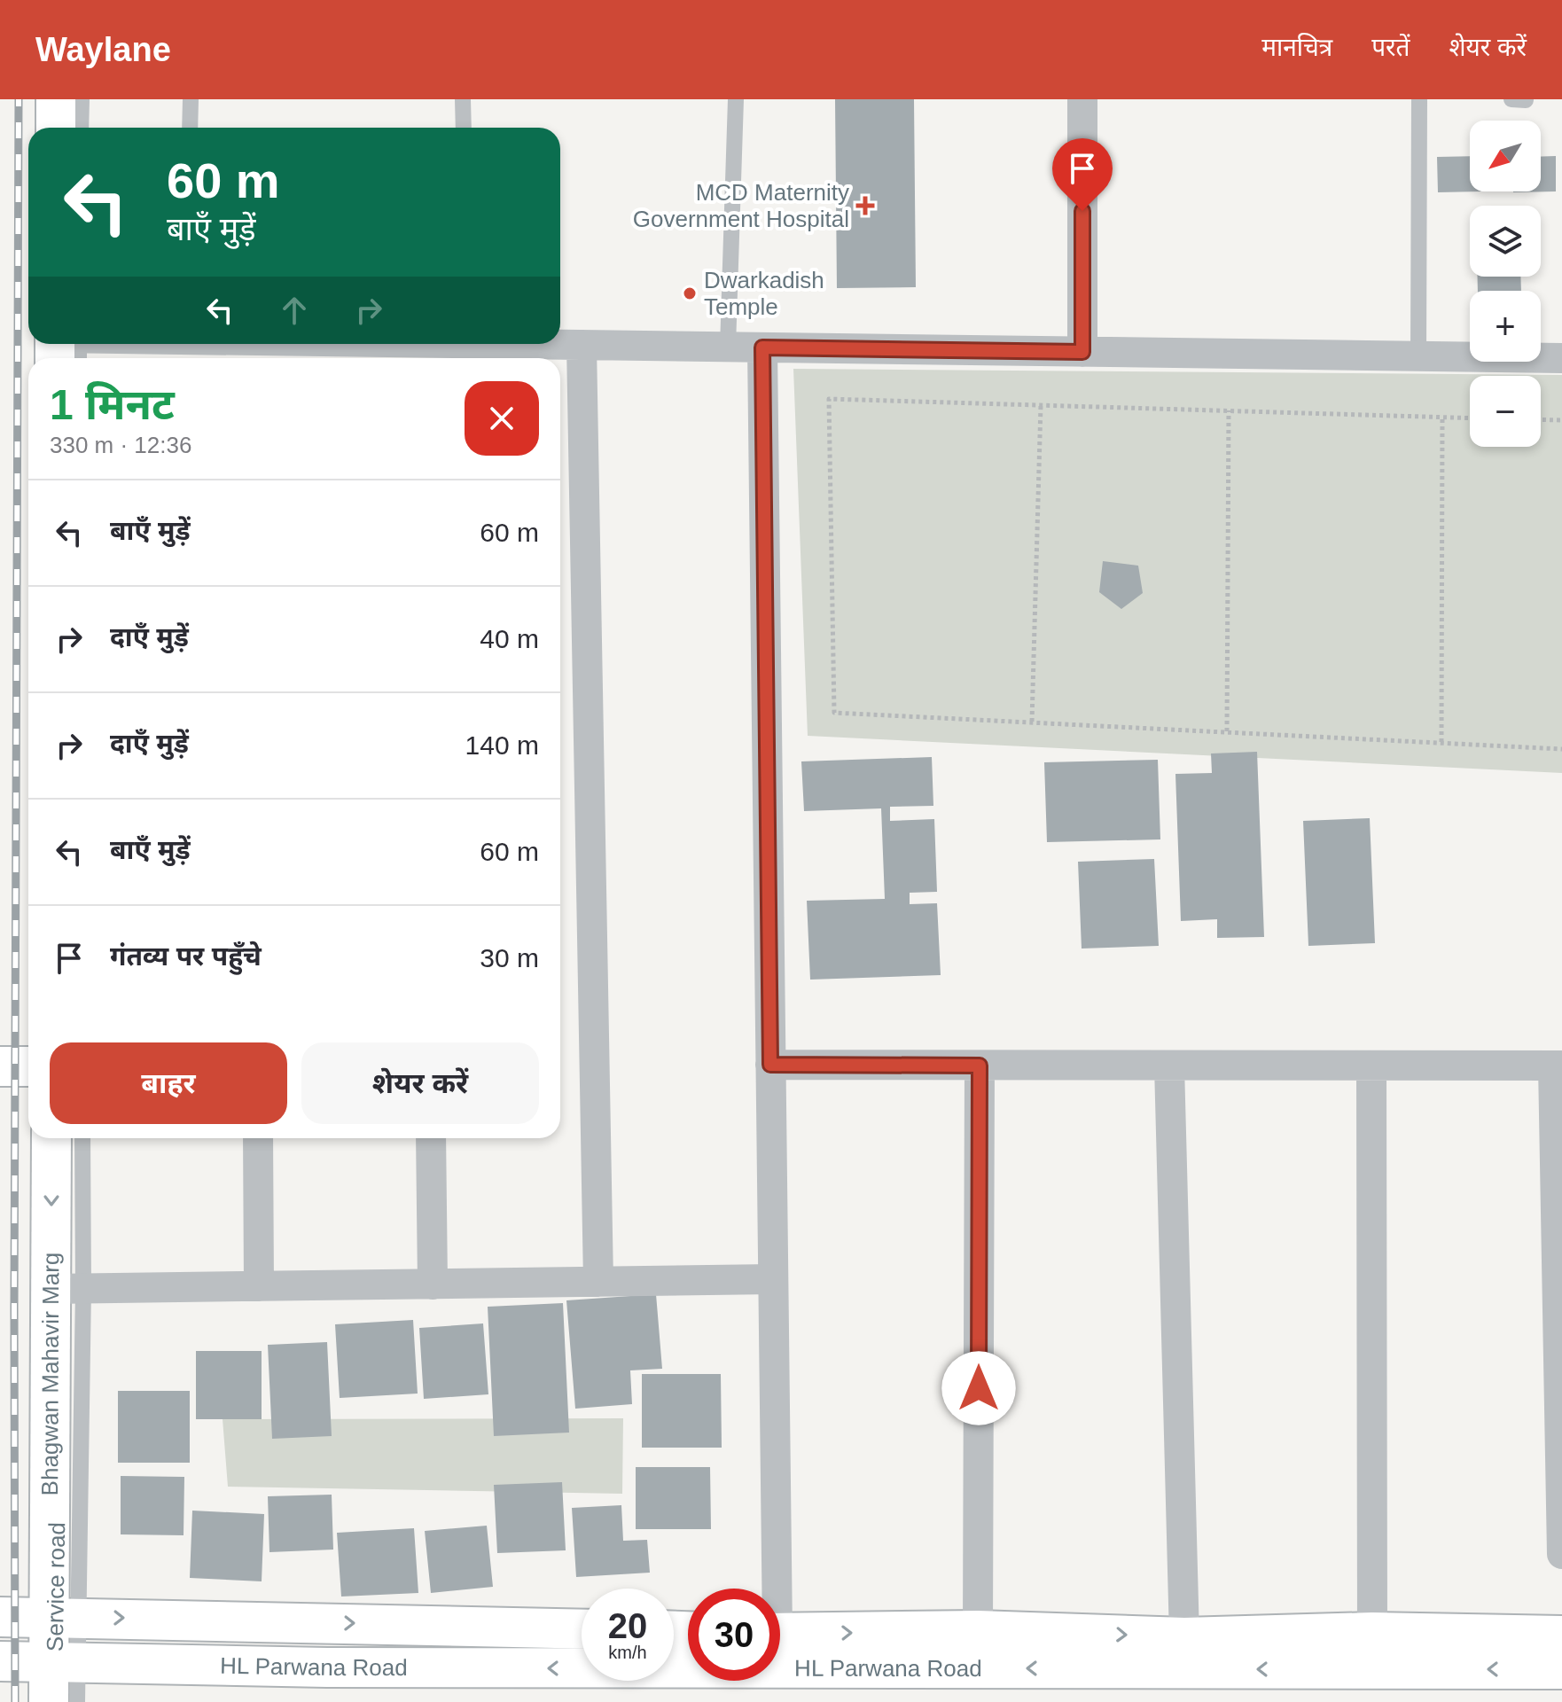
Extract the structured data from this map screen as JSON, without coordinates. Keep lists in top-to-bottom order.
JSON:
{
  "streets": {
    "street": ["Bhagwan Mahavir Marg", "HL Parwana Road"],
    "lane": ["Service road"]
  },
  "crossings": [
    ["Bhagwan Mahavir Marg", "HL Parwana Road"],
    ["Service road", "HL Parwana Road"]
  ],
  "places": {
    "health": ["MCD Maternity Government Hospital"],
    "other": ["Dwarkadish Temple"]
  },
  "north": "bottom left",
  "page": {
    "header": "Waylane",
    "nav": ["मानचित्र", "परतें", "शेयर करें"],
    "map_buttons": ["+", "−"],
    "turn": ["60 m", "बाएँ मुड़ें"],
    "heading": ["1 मिनट", "330 m · 12:36"],
    "list": [
      {
        "name": "बाएँ मुड़ें",
        "value": "60 m"
      },
      {
        "name": "दाएँ मुड़ें",
        "value": "40 m"
      },
      {
        "name": "दाएँ मुड़ें",
        "value": "140 m"
      },
      {
        "name": "बाएँ मुड़ें",
        "value": "60 m"
      },
      {
        "name": "गंतव्य पर पहुँचे",
        "value": "30 m"
      }
    ],
    "buttons": ["बाहर", "शेयर करें"],
    "speed": "20 km/h",
    "limit": "30"
  }
}
